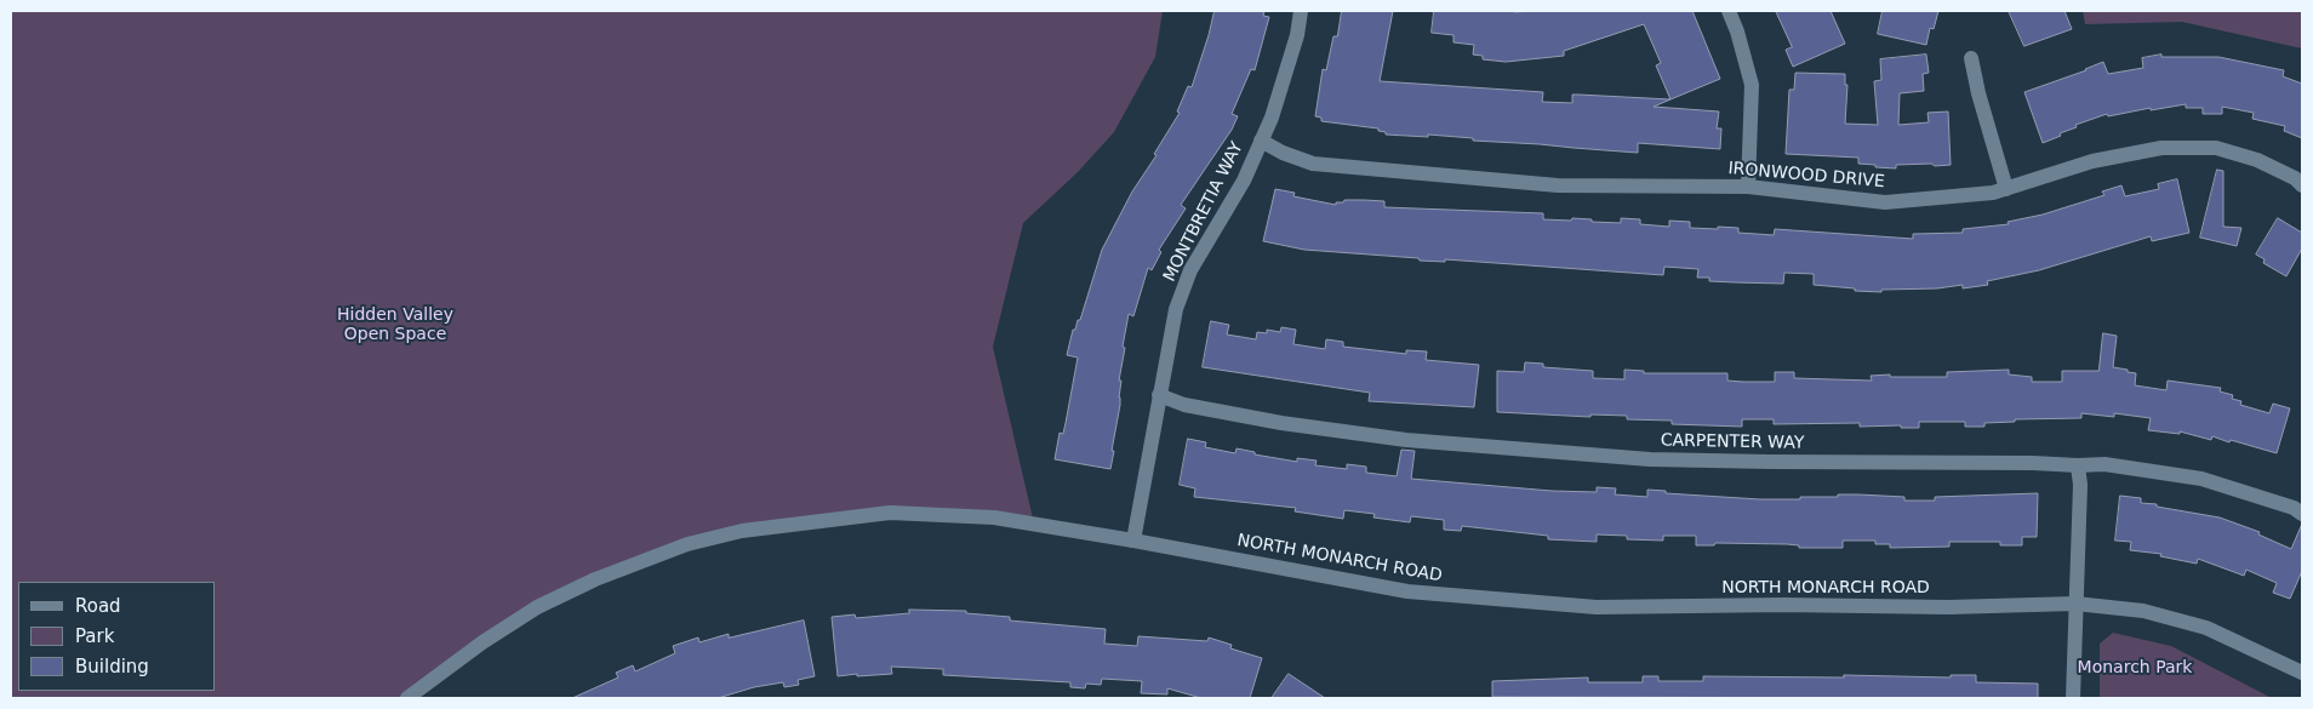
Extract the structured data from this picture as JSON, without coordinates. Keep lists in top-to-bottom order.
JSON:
{
  "streets": {
    "street": [
      "IRONWOOD DRIVE",
      "MONTBRETIA WAY",
      "CARPENTER WAY",
      "NORTH MONARCH ROAD"
    ]
  },
  "crossings": [
    ["IRONWOOD DRIVE", "MONTBRETIA WAY"],
    ["MONTBRETIA WAY", "CARPENTER WAY"],
    ["MONTBRETIA WAY", "NORTH MONARCH ROAD"]
  ],
  "parks": ["Hidden Valley Open Space", "Monarch Park"],
  "legend": ["Road", "Park", "Building"]
}
